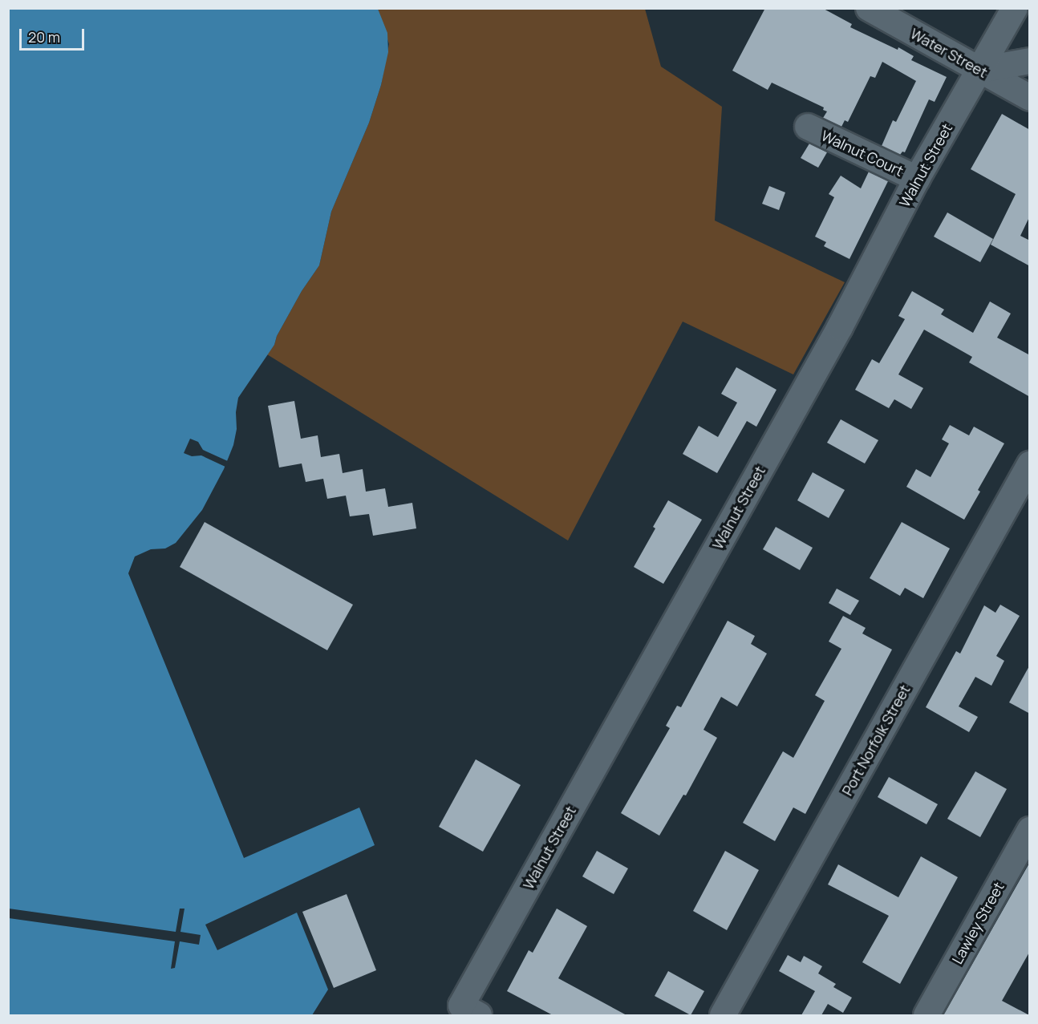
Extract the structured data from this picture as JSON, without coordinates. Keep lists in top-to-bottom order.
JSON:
{
  "streets": {
    "street": [
      "Water Street",
      "Walnut Court",
      "Walnut Street",
      "Port Norfolk Street",
      "Lawley Street"
    ]
  },
  "crossings": [
    ["Water Street", "Walnut Street"],
    ["Walnut Court", "Walnut Street"]
  ],
  "scale_bar": "20 m"
}
